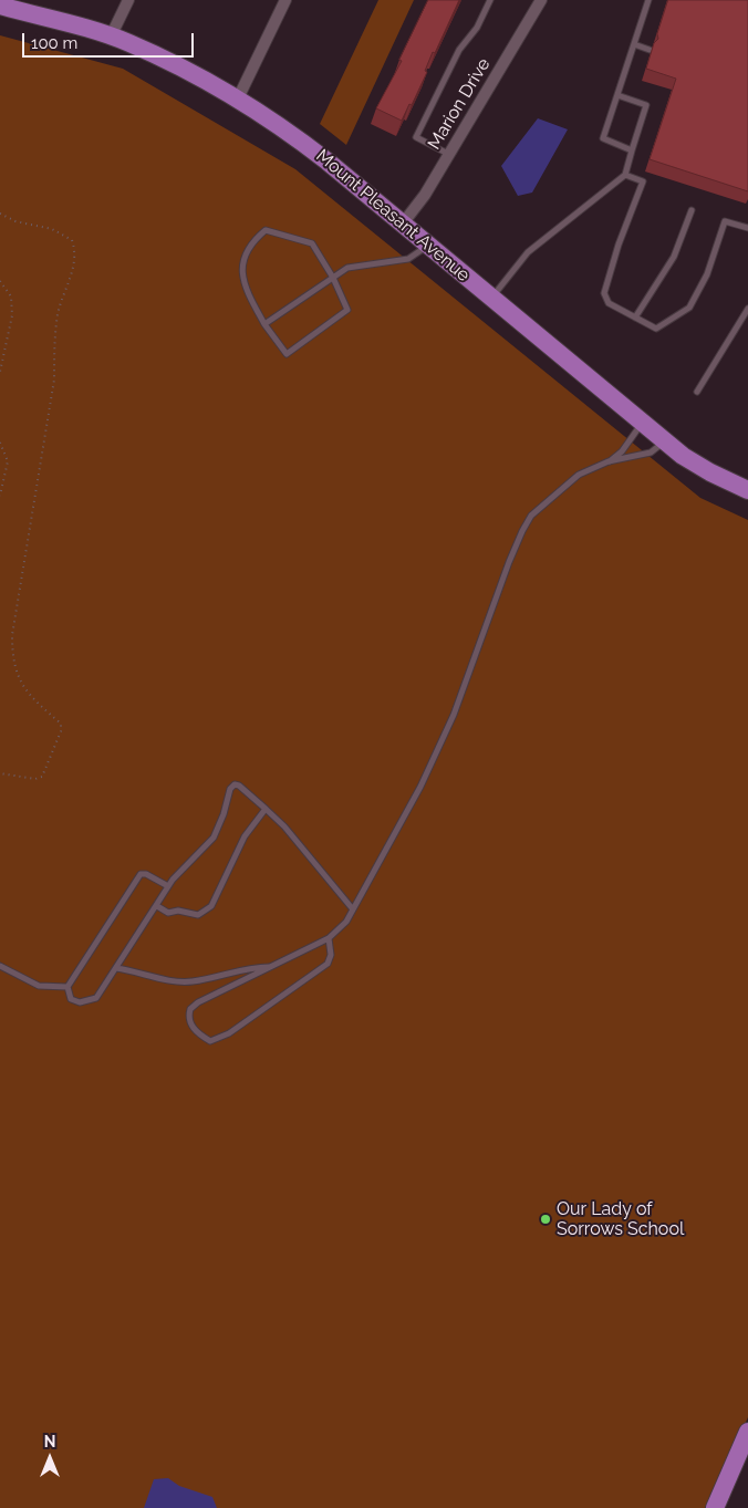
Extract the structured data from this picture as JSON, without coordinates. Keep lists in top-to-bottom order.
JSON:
{
  "streets": {
    "main road": ["Mount Pleasant Avenue"],
    "street": ["Marion Drive"]
  },
  "crossings": [
    ["Marion Drive", "Mount Pleasant Avenue"]
  ],
  "places": ["Our Lady of Sorrows School"],
  "scale_bar": "100 m",
  "north": "top"
}
